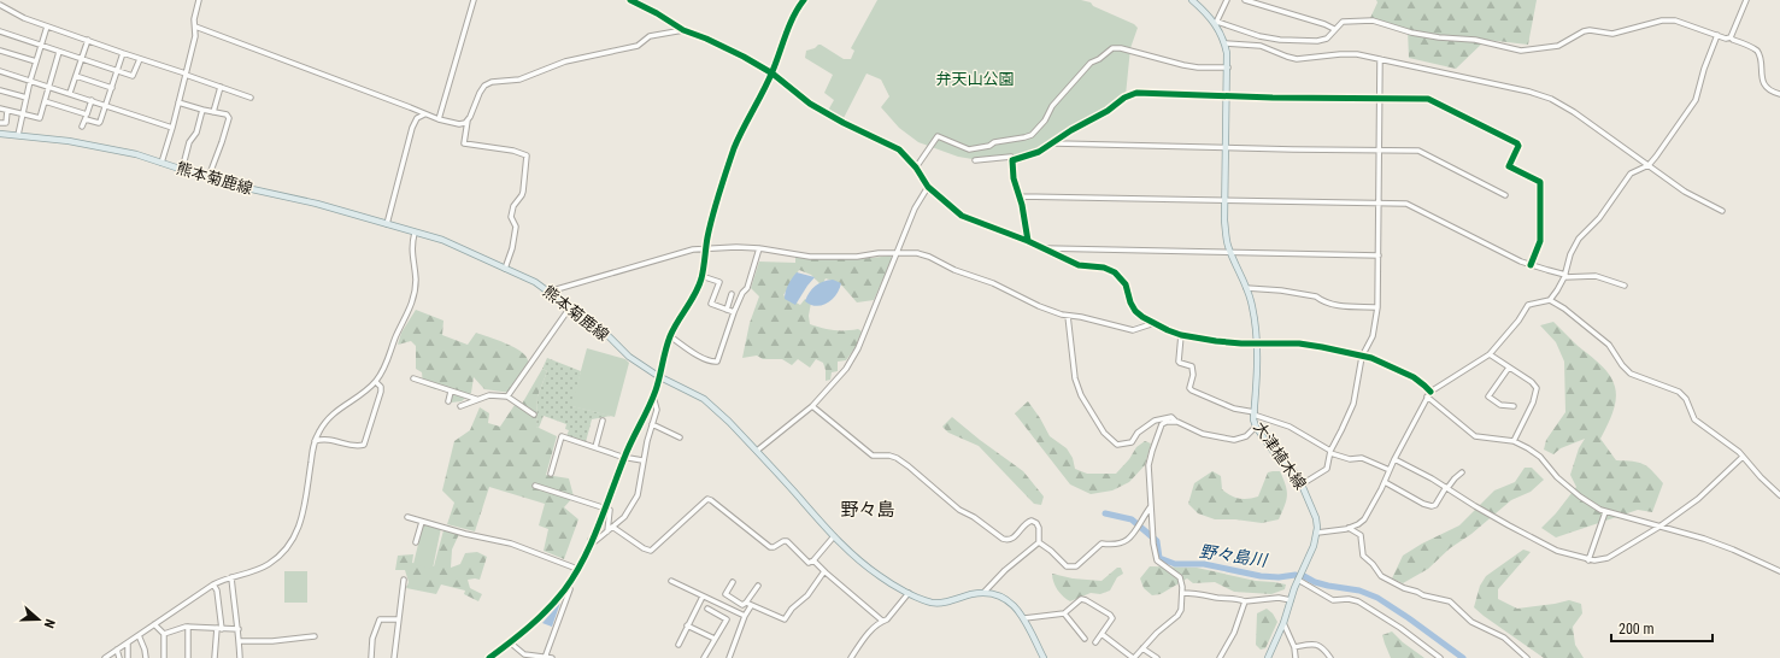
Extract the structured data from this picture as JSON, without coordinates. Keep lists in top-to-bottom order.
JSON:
{
  "streets": {
    "main road": ["熊本菊鹿線", "大津植木線"]
  },
  "districts": ["野々島"],
  "water": ["野々島川"],
  "parks": ["弁天山公園"],
  "scale_bar": "200 m",
  "north": "right"
}
